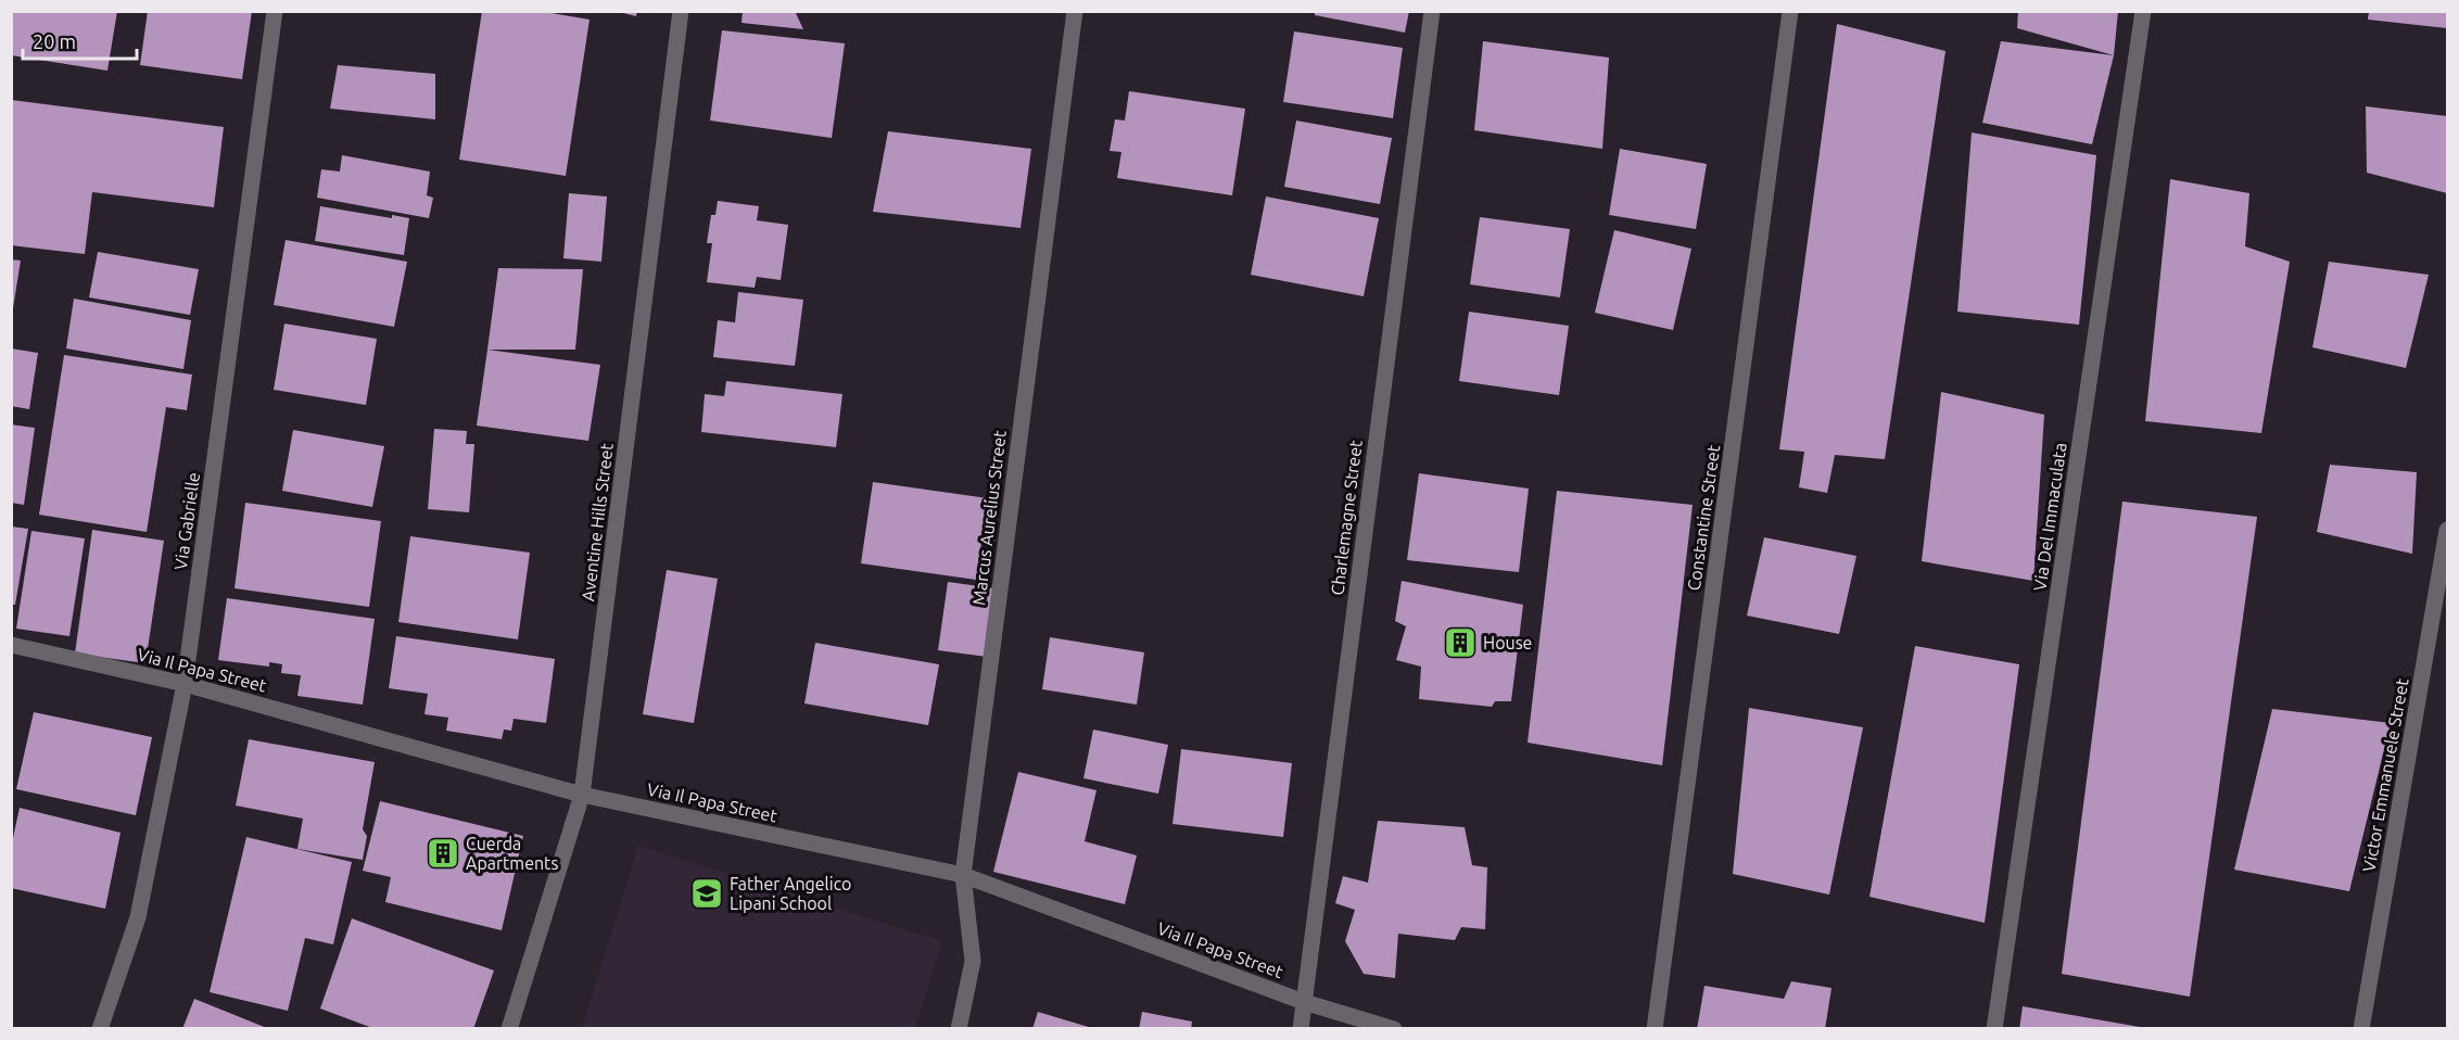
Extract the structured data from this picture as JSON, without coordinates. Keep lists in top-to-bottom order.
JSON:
{
  "streets": {
    "street": [
      "Via Del Immaculata",
      "Marcus Aurelius Street",
      "Charlemagne Street",
      "Constantine Street",
      "Via Gabrielle",
      "Aventine Hills Street",
      "Via Il Papa Street",
      "Victor Emmanuele Street"
    ]
  },
  "crossings": [
    ["Marcus Aurelius Street", "Via Il Papa Street"],
    ["Charlemagne Street", "Via Il Papa Street"],
    ["Via Gabrielle", "Via Il Papa Street"],
    ["Aventine Hills Street", "Via Il Papa Street"]
  ],
  "places": {
    "building": ["House", "Cuerda Apartments"],
    "school or university": ["Father Angelico Lipani School"]
  },
  "scale_bar": "20 m"
}
